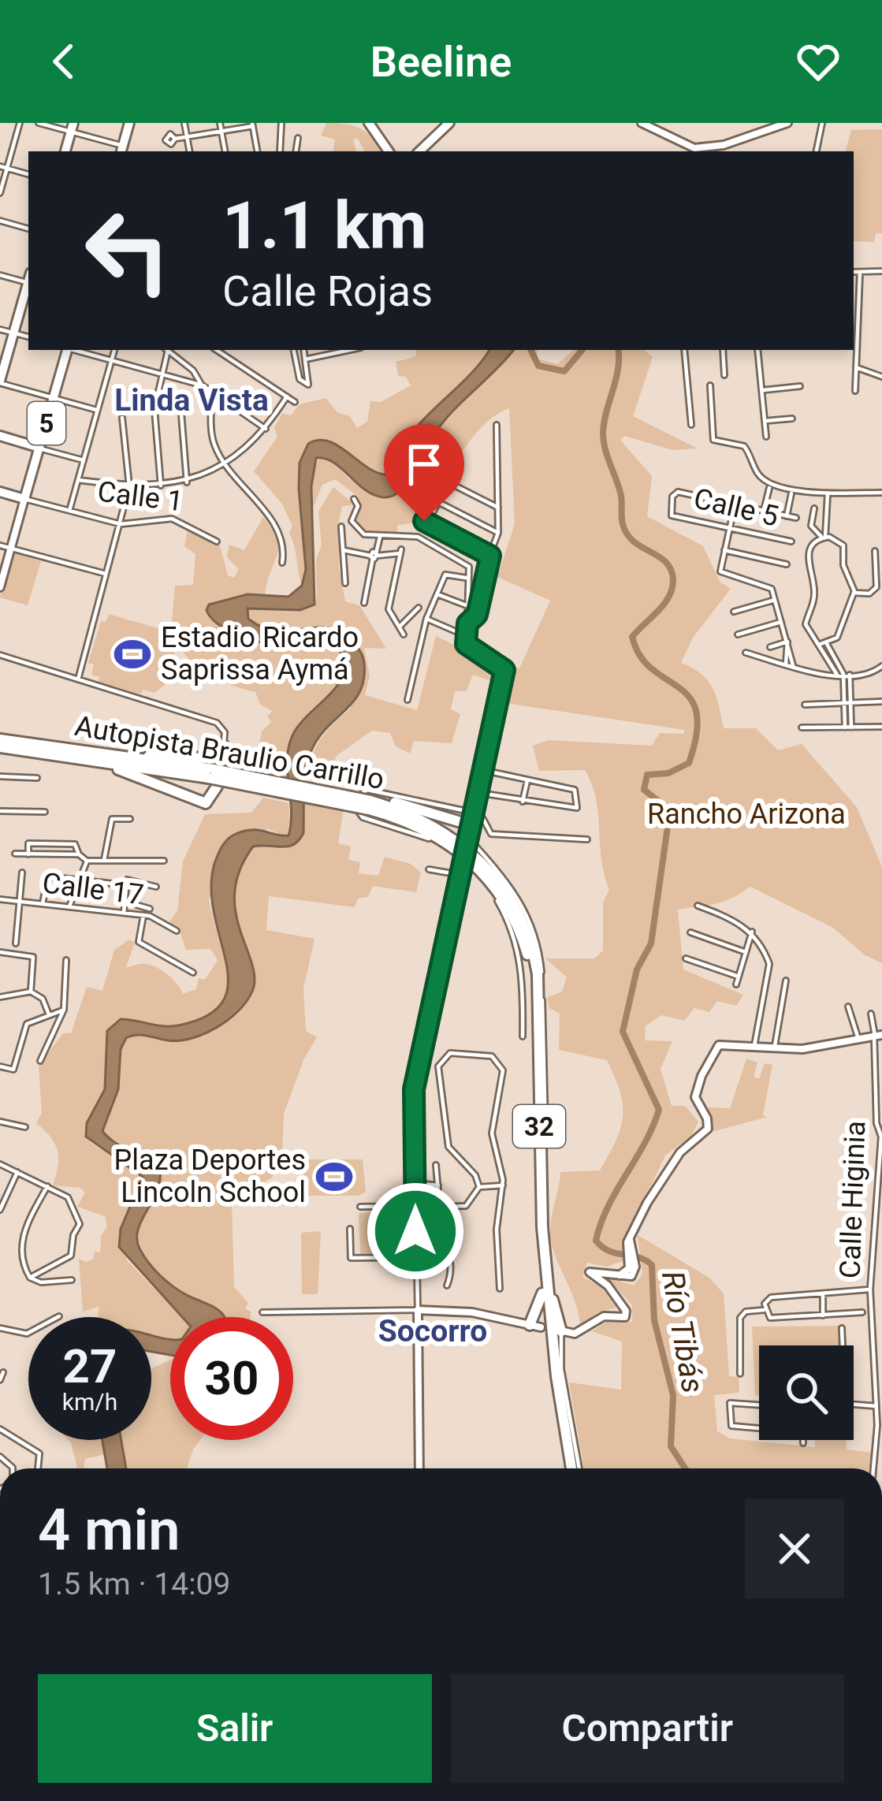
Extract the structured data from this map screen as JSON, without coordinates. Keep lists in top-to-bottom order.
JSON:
{
  "streets": {
    "highway": ["Autopista Braulio Carrillo", "32"],
    "main road": ["5", "Calle 1"],
    "street": ["Calle 5", "Calle 17", "Calle Higinia"]
  },
  "crossings": [
    ["5", "Calle 1"]
  ],
  "districts": ["Linda Vista", "Socorro"],
  "water": ["Río Tibás"],
  "parks": ["Rancho Arizona"],
  "places": {
    "sports": ["Estadio Ricardo Saprissa Aymá", "Plaza Deportes Lincoln School"]
  },
  "page": {
    "header": "Beeline",
    "turn": ["1.1 km", "Calle Rojas"],
    "speed": "27 km/h",
    "limit": "30",
    "heading": ["4 min", "1.5 km · 14:09"],
    "buttons": ["Salir", "Compartir"]
  }
}
